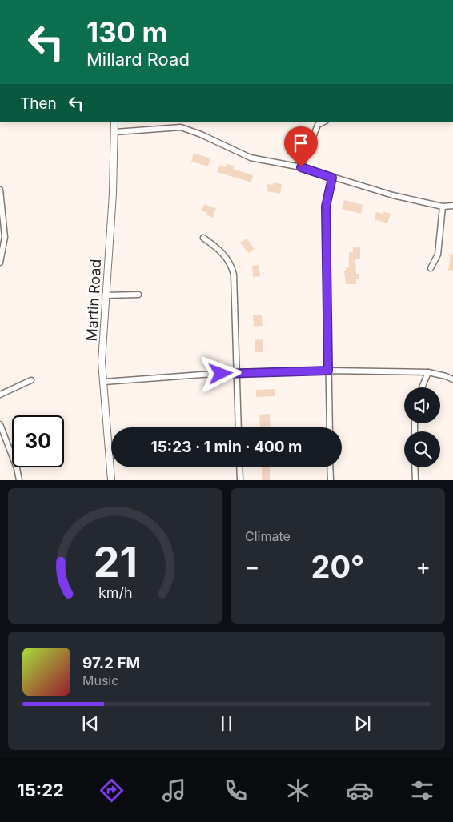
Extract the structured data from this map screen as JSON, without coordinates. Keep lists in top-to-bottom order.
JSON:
{
  "streets": {
    "street": ["Martin Road"]
  },
  "page": {
    "turn": ["130 m", "Millard Road"],
    "then": "Then",
    "limit": "30",
    "trip": "15:23 · 1 min · 400 m",
    "tile": "Climate",
    "heat": ["−", "20°", "+"],
    "song": ["97.2 FM", "Music"],
    "tabs": "15:22",
    "gauge": ["21", "km/h"]
  }
}
